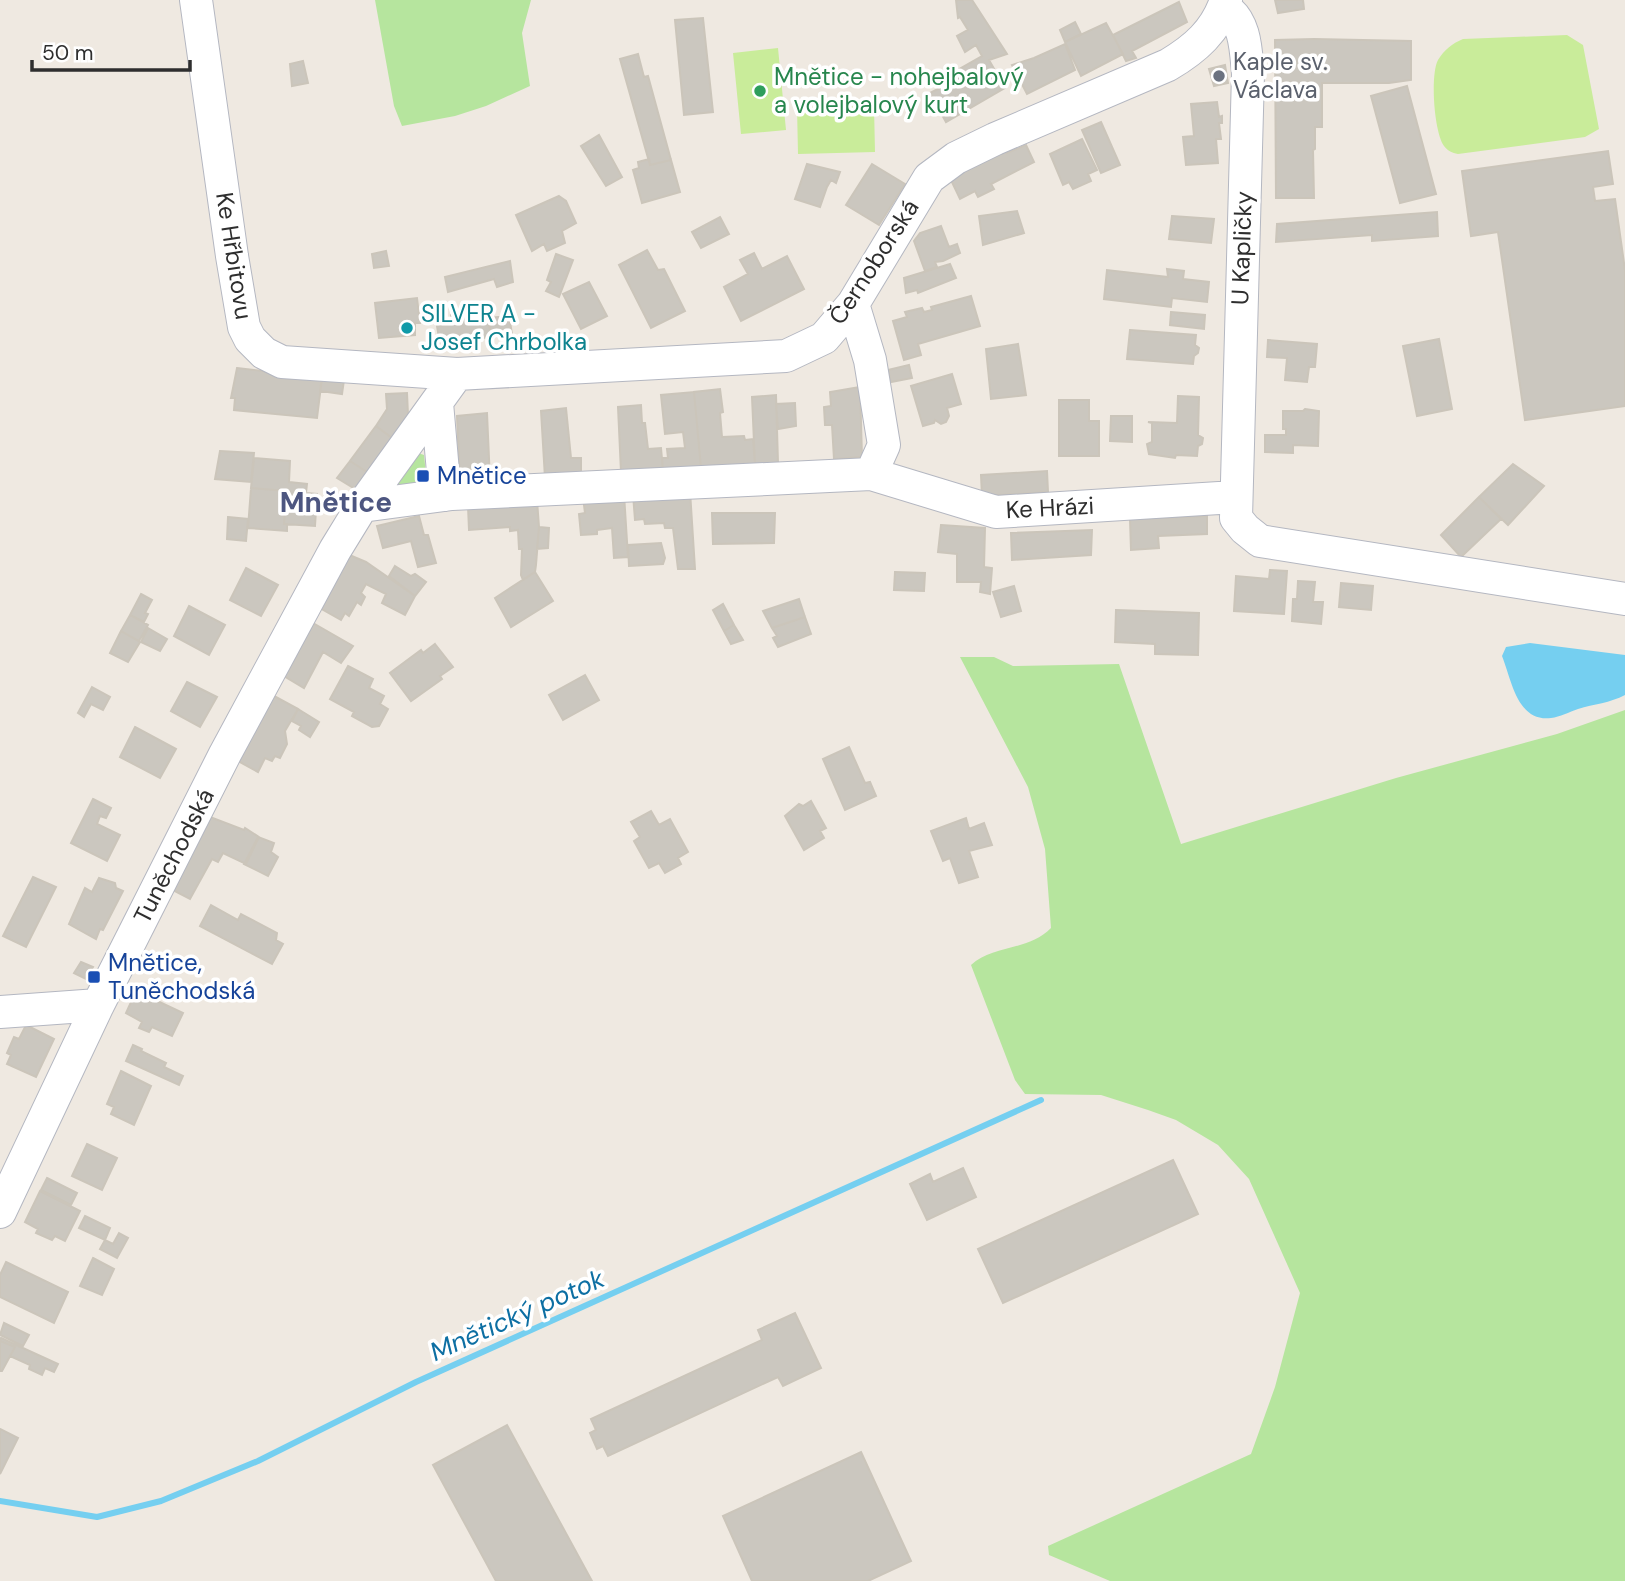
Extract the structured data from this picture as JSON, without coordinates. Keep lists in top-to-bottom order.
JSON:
{
  "streets": {
    "street": [
      "U Kapličky",
      "Ke Hřbitovu",
      "Černoborská",
      "Ke Hrázi",
      "Tuněchodská"
    ]
  },
  "crossings": [
    ["U Kapličky", "Černoborská"],
    ["U Kapličky", "Ke Hrázi"],
    ["Ke Hřbitovu", "Černoborská"],
    ["Ke Hrázi", "Tuněchodská"]
  ],
  "districts": ["Mnětice"],
  "water": ["Mnětický potok"],
  "places": {
    "other": ["Kaple sv. Václava", "Mnětice - nohejbalový a volejbalový kurt", "SILVER A - Josef Chrbolka"],
    "transit": ["Mnětice", "Mnětice, Tuněchodská"]
  },
  "scale_bar": "50 m"
}
